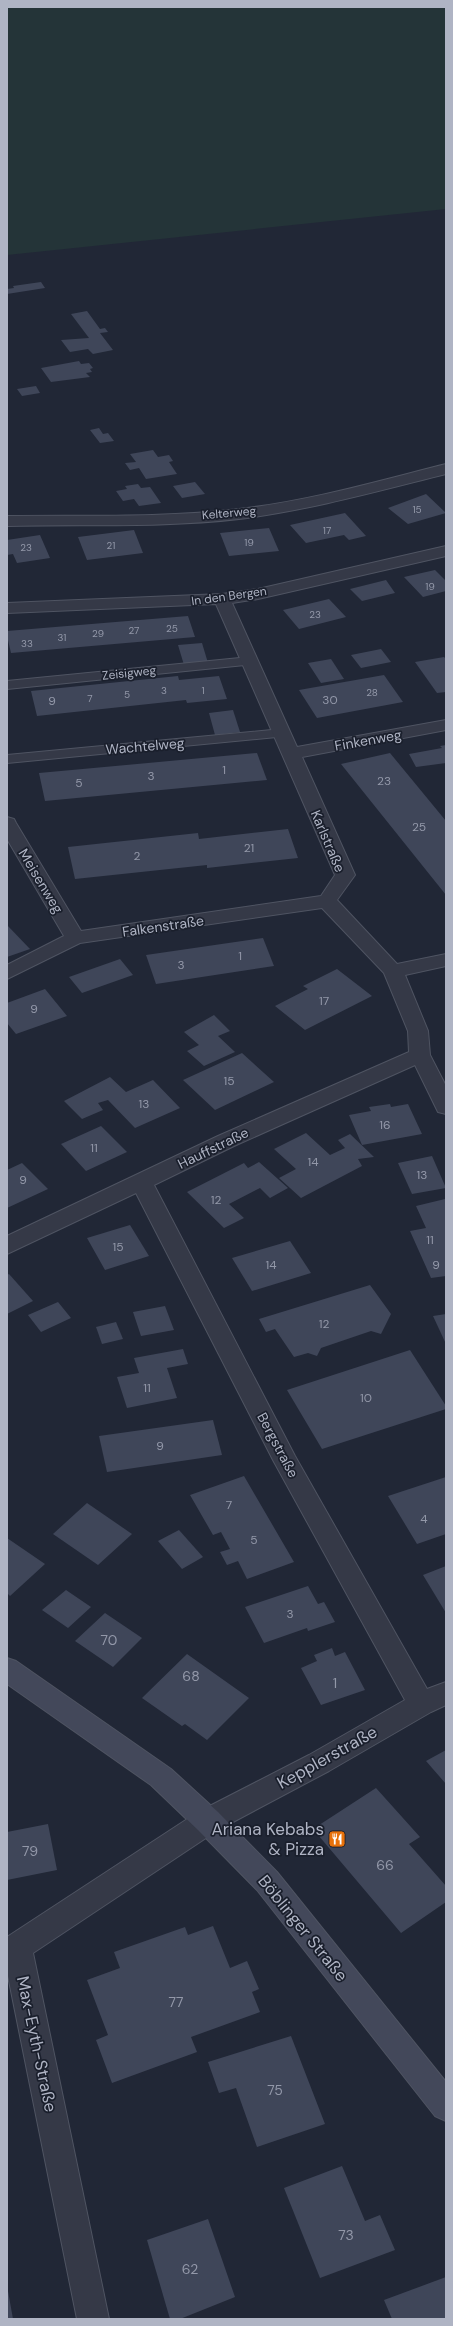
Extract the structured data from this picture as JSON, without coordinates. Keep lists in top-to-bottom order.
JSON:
{
  "streets": {
    "main road": ["Böblinger Straße"],
    "street": [
      "Kelterweg",
      "In den Bergen",
      "Finkenweg",
      "Karlstraße",
      "Meisenweg",
      "Falkenstraße",
      "Hauffstraße",
      "Bergstraße",
      "Kepplerstraße",
      "Max-Eyth-Straße"
    ],
    "lane": ["Zeisigweg", "Wachtelweg"]
  },
  "crossings": [
    ["In den Bergen", "Karlstraße"],
    ["Zeisigweg", "Karlstraße"],
    ["Finkenweg", "Karlstraße"],
    ["Wachtelweg", "Karlstraße"],
    ["Karlstraße", "Falkenstraße"],
    ["Meisenweg", "Falkenstraße"],
    ["Hauffstraße", "Bergstraße"],
    ["Bergstraße", "Kepplerstraße"],
    ["Kepplerstraße", "Böblinger Straße"],
    ["Kepplerstraße", "Max-Eyth-Straße"],
    ["Böblinger Straße", "Max-Eyth-Straße"]
  ],
  "places": {
    "restaurant": ["Ariana Kebabs & Pizza"]
  },
  "house_numbers": [
    "15",
    "17",
    "19",
    "21",
    "23",
    "19",
    "23",
    "25",
    "27",
    "29",
    "31",
    "33",
    "3",
    "1",
    "28",
    "5",
    "7",
    "30",
    "9",
    "1",
    "3",
    "23",
    "5",
    "25",
    "21",
    "2",
    "1",
    "3",
    "17",
    "9",
    "15",
    "13",
    "16",
    "11",
    "14",
    "13",
    "9",
    "12",
    "11",
    "15",
    "14",
    "9",
    "12",
    "11",
    "10",
    "9",
    "7",
    "4",
    "5",
    "3",
    "70",
    "68",
    "1",
    "79",
    "66",
    "77",
    "75",
    "73",
    "62"
  ]
}
